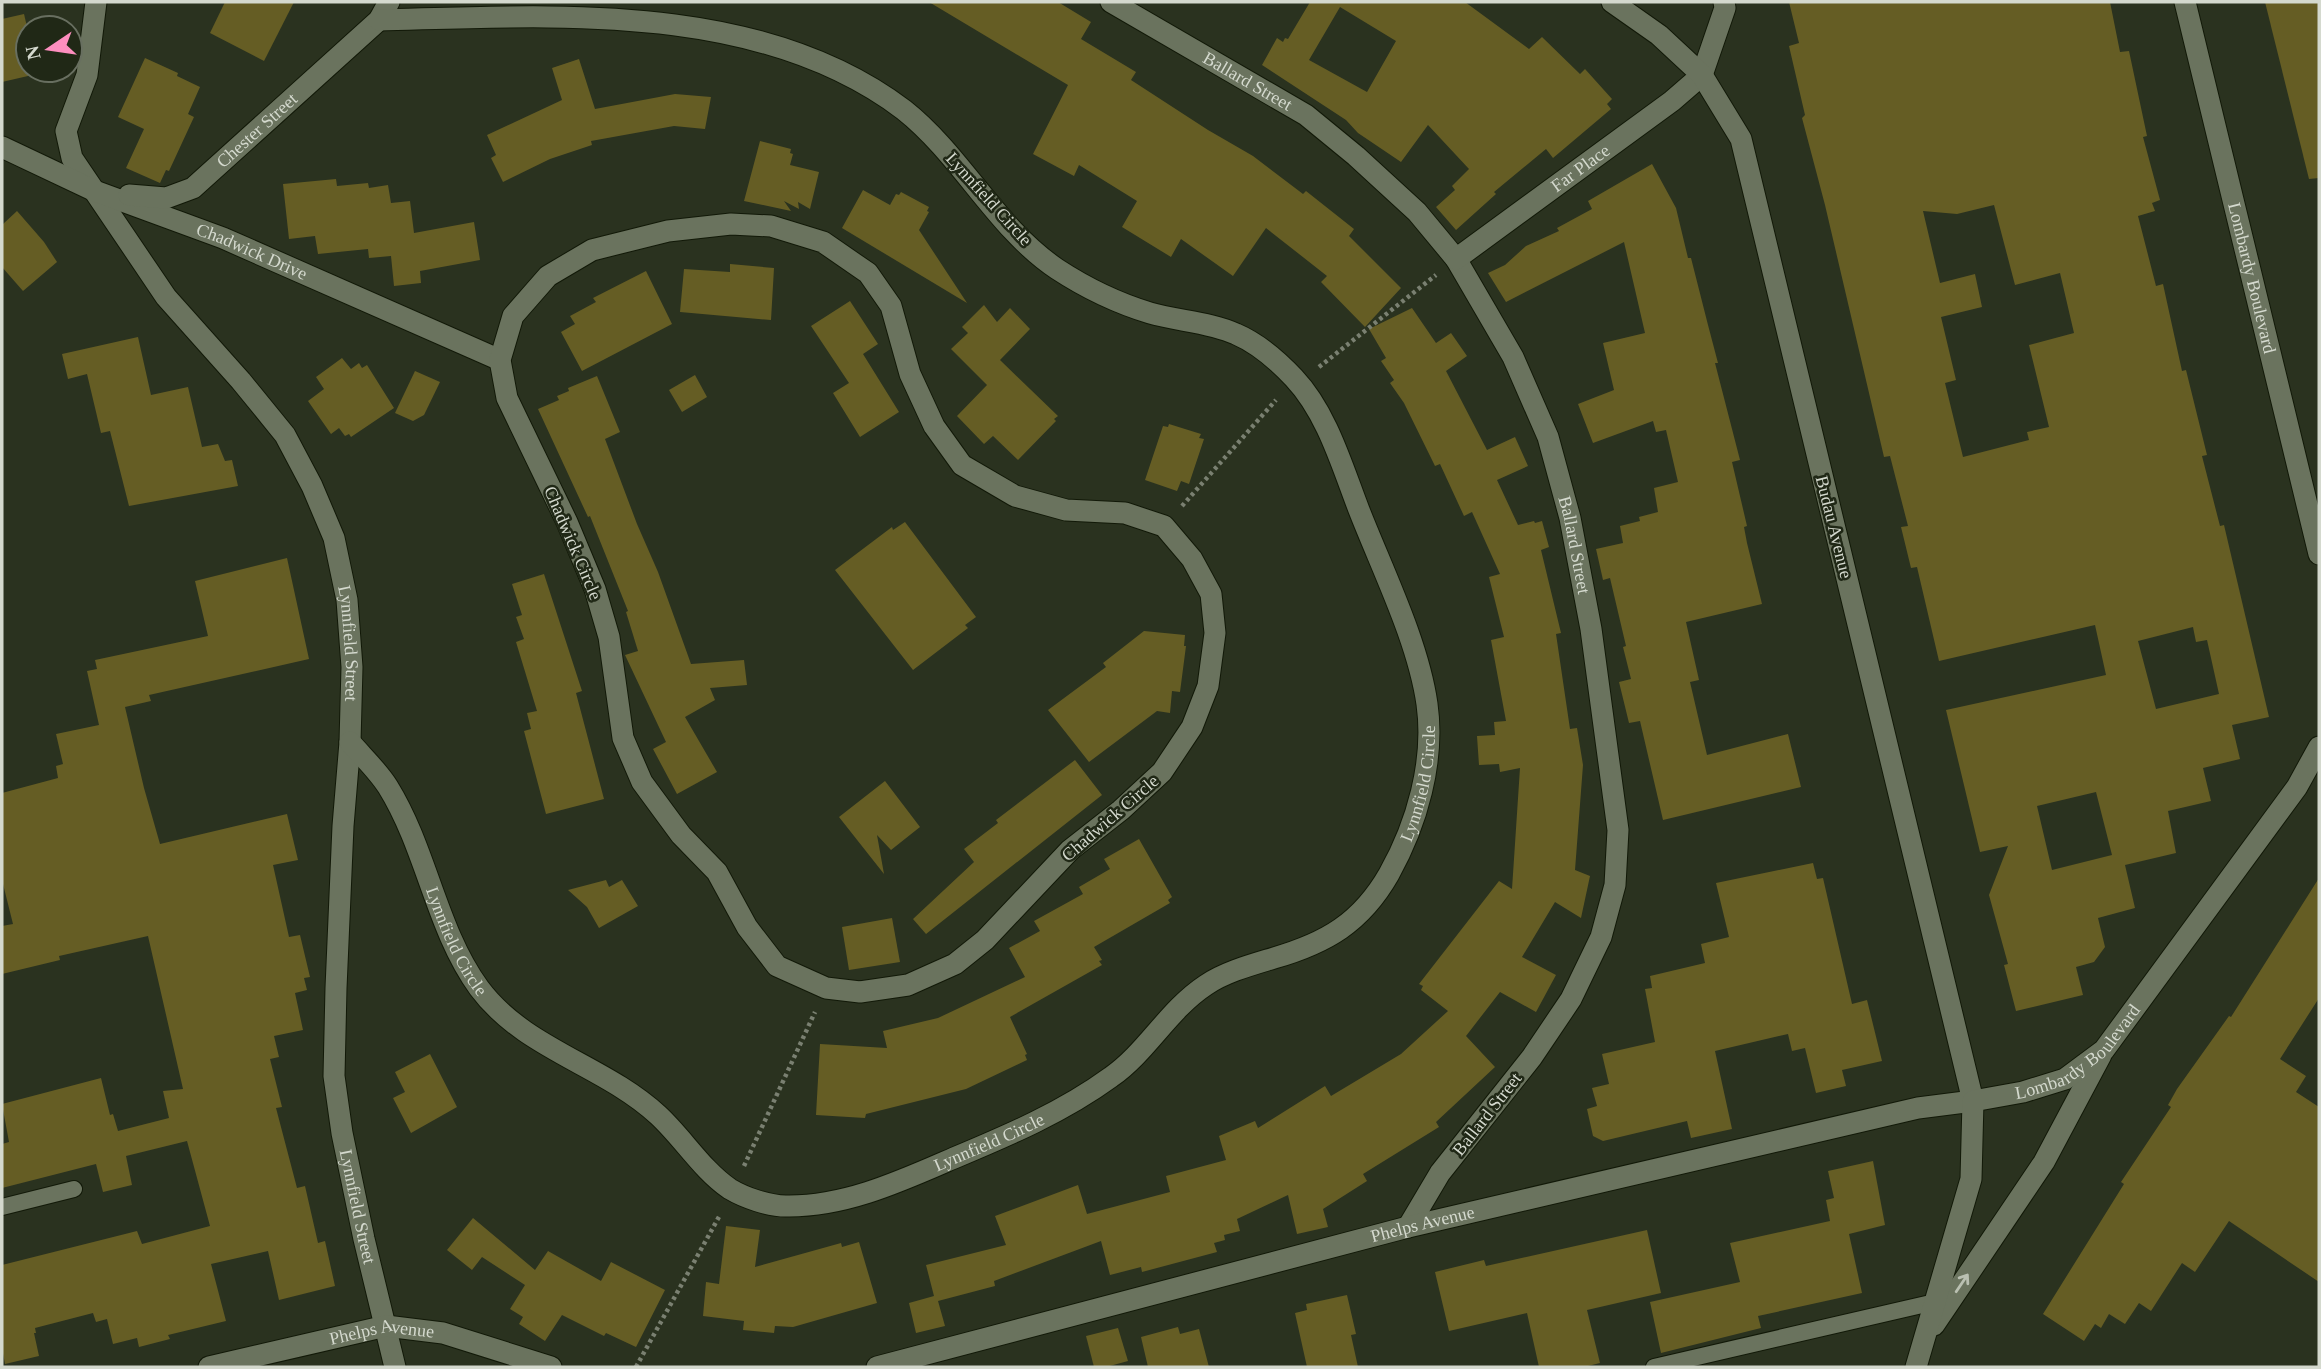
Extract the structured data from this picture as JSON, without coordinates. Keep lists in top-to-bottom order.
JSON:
{
  "streets": {
    "street": [
      "Ballard Street",
      "Chester Street",
      "Far Place",
      "Lynnfield Circle",
      "Chadwick Drive",
      "Lombardy Boulevard",
      "Budau Avenue",
      "Chadwick Circle",
      "Lynnfield Street",
      "Phelps Avenue"
    ]
  },
  "crossings": [
    ["Ballard Street", "Far Place"],
    ["Ballard Street", "Phelps Avenue"],
    ["Chester Street", "Lynnfield Circle"],
    ["Chester Street", "Chadwick Drive"],
    ["Chester Street", "Lynnfield Street"],
    ["Far Place", "Budau Avenue"],
    ["Lynnfield Circle", "Lynnfield Street"],
    ["Chadwick Drive", "Chadwick Circle"],
    ["Chadwick Drive", "Lynnfield Street"],
    ["Lombardy Boulevard", "Budau Avenue"],
    ["Lombardy Boulevard", "Phelps Avenue"],
    ["Budau Avenue", "Phelps Avenue"],
    ["Lynnfield Street", "Phelps Avenue"]
  ],
  "north": "left"
}
